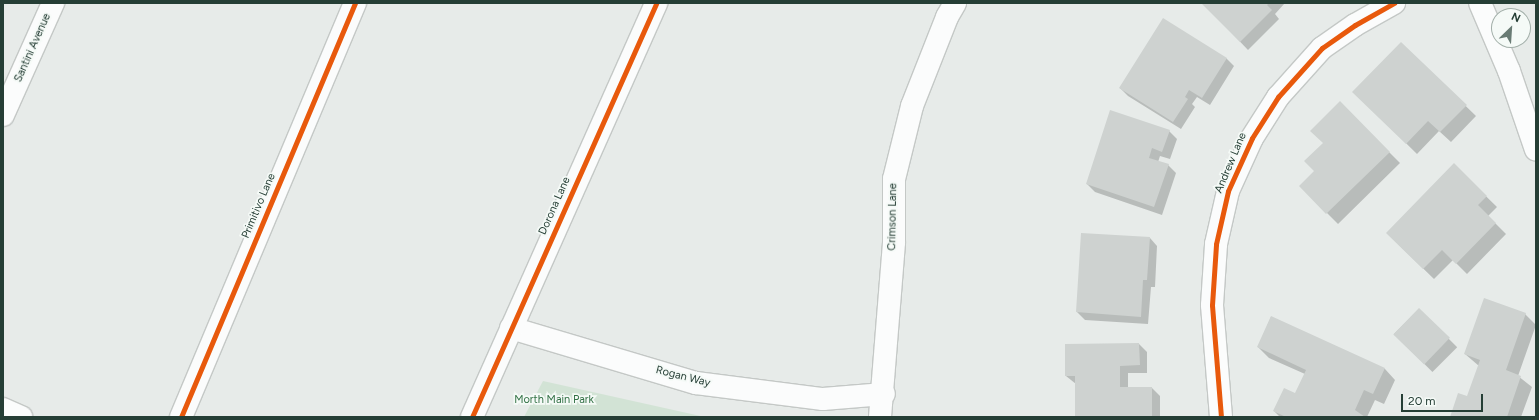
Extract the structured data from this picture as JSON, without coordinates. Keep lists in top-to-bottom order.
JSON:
{
  "streets": {
    "street": [
      "Santini Avenue",
      "Andrew Lane",
      "Primitivo Lane",
      "Dorona Lane",
      "Crimson Lane",
      "Rogan Way"
    ]
  },
  "crossings": [
    ["Dorona Lane", "Rogan Way"],
    ["Crimson Lane", "Rogan Way"]
  ],
  "parks": ["Morth Main Park"],
  "scale_bar": "20 m",
  "north": "top right"
}
